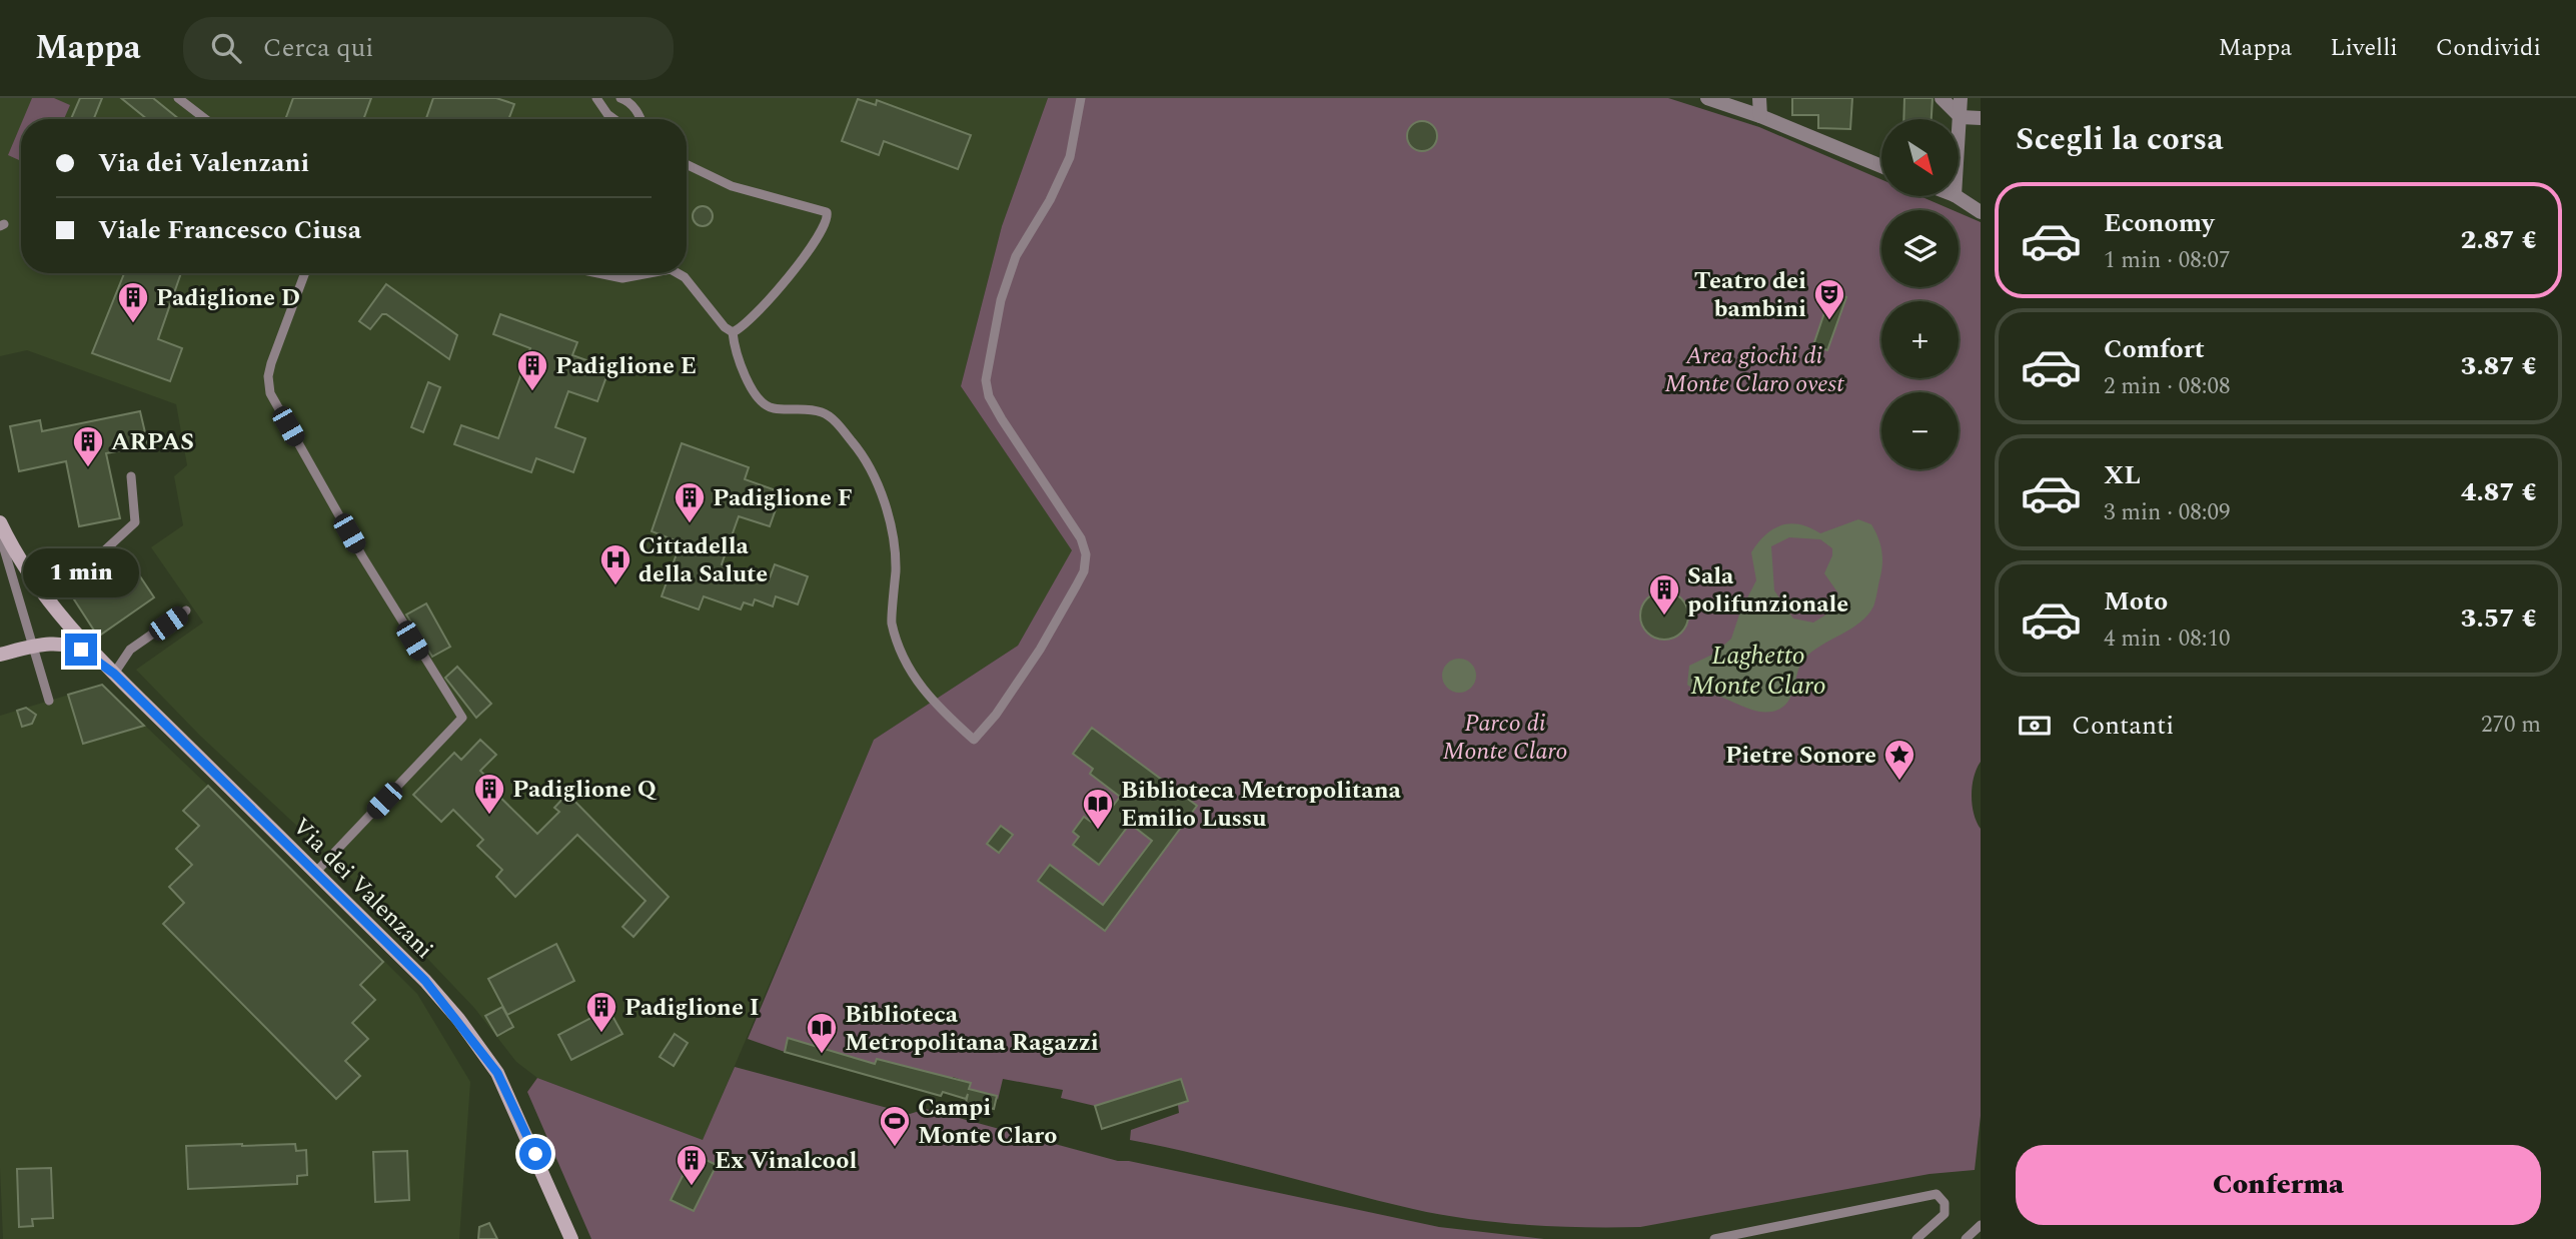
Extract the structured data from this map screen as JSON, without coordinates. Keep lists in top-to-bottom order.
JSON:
{
  "streets": {
    "street": ["Via dei Valenzani"]
  },
  "water": ["Laghetto Monte Claro"],
  "parks": ["Area giochi di Monte Claro ovest", "Parco di Monte Claro"],
  "places": {
    "theatre": ["Teatro dei bambini"],
    "building": [
      "Padiglione D",
      "Padiglione E",
      "ARPAS",
      "Padiglione F",
      "Sala polifunzionale",
      "Padiglione Q",
      "Padiglione I",
      "Ex Vinalcool"
    ],
    "hospital": ["Cittadella della Salute"],
    "place": ["Pietre Sonore"],
    "library": ["Biblioteca Metropolitana Emilio Lussu", "Biblioteca Metropolitana Ragazzi"],
    "sports": ["Campi Monte Claro"]
  },
  "north": "bottom right",
  "page": {
    "header": "Mappa",
    "search": "Cerca qui",
    "nav": ["Mappa", "Livelli", "Condividi"],
    "heading": "Scegli la corsa",
    "map_buttons": ["+", "−"],
    "banner": ["Via dei Valenzani", "Viale Francesco Ciusa"],
    "list": [
      {
        "name": "Economy",
        "note": "1 min · 08:07",
        "value": "2.87 €"
      },
      {
        "name": "Comfort",
        "note": "2 min · 08:08",
        "value": "3.87 €"
      },
      {
        "name": "XL",
        "note": "3 min · 08:09",
        "value": "4.87 €"
      },
      {
        "name": "Moto",
        "note": "4 min · 08:10",
        "value": "3.57 €"
      }
    ],
    "bubble": "1 min",
    "pay": ["Contanti", "270 m"],
    "buttons": "Conferma"
  }
}
